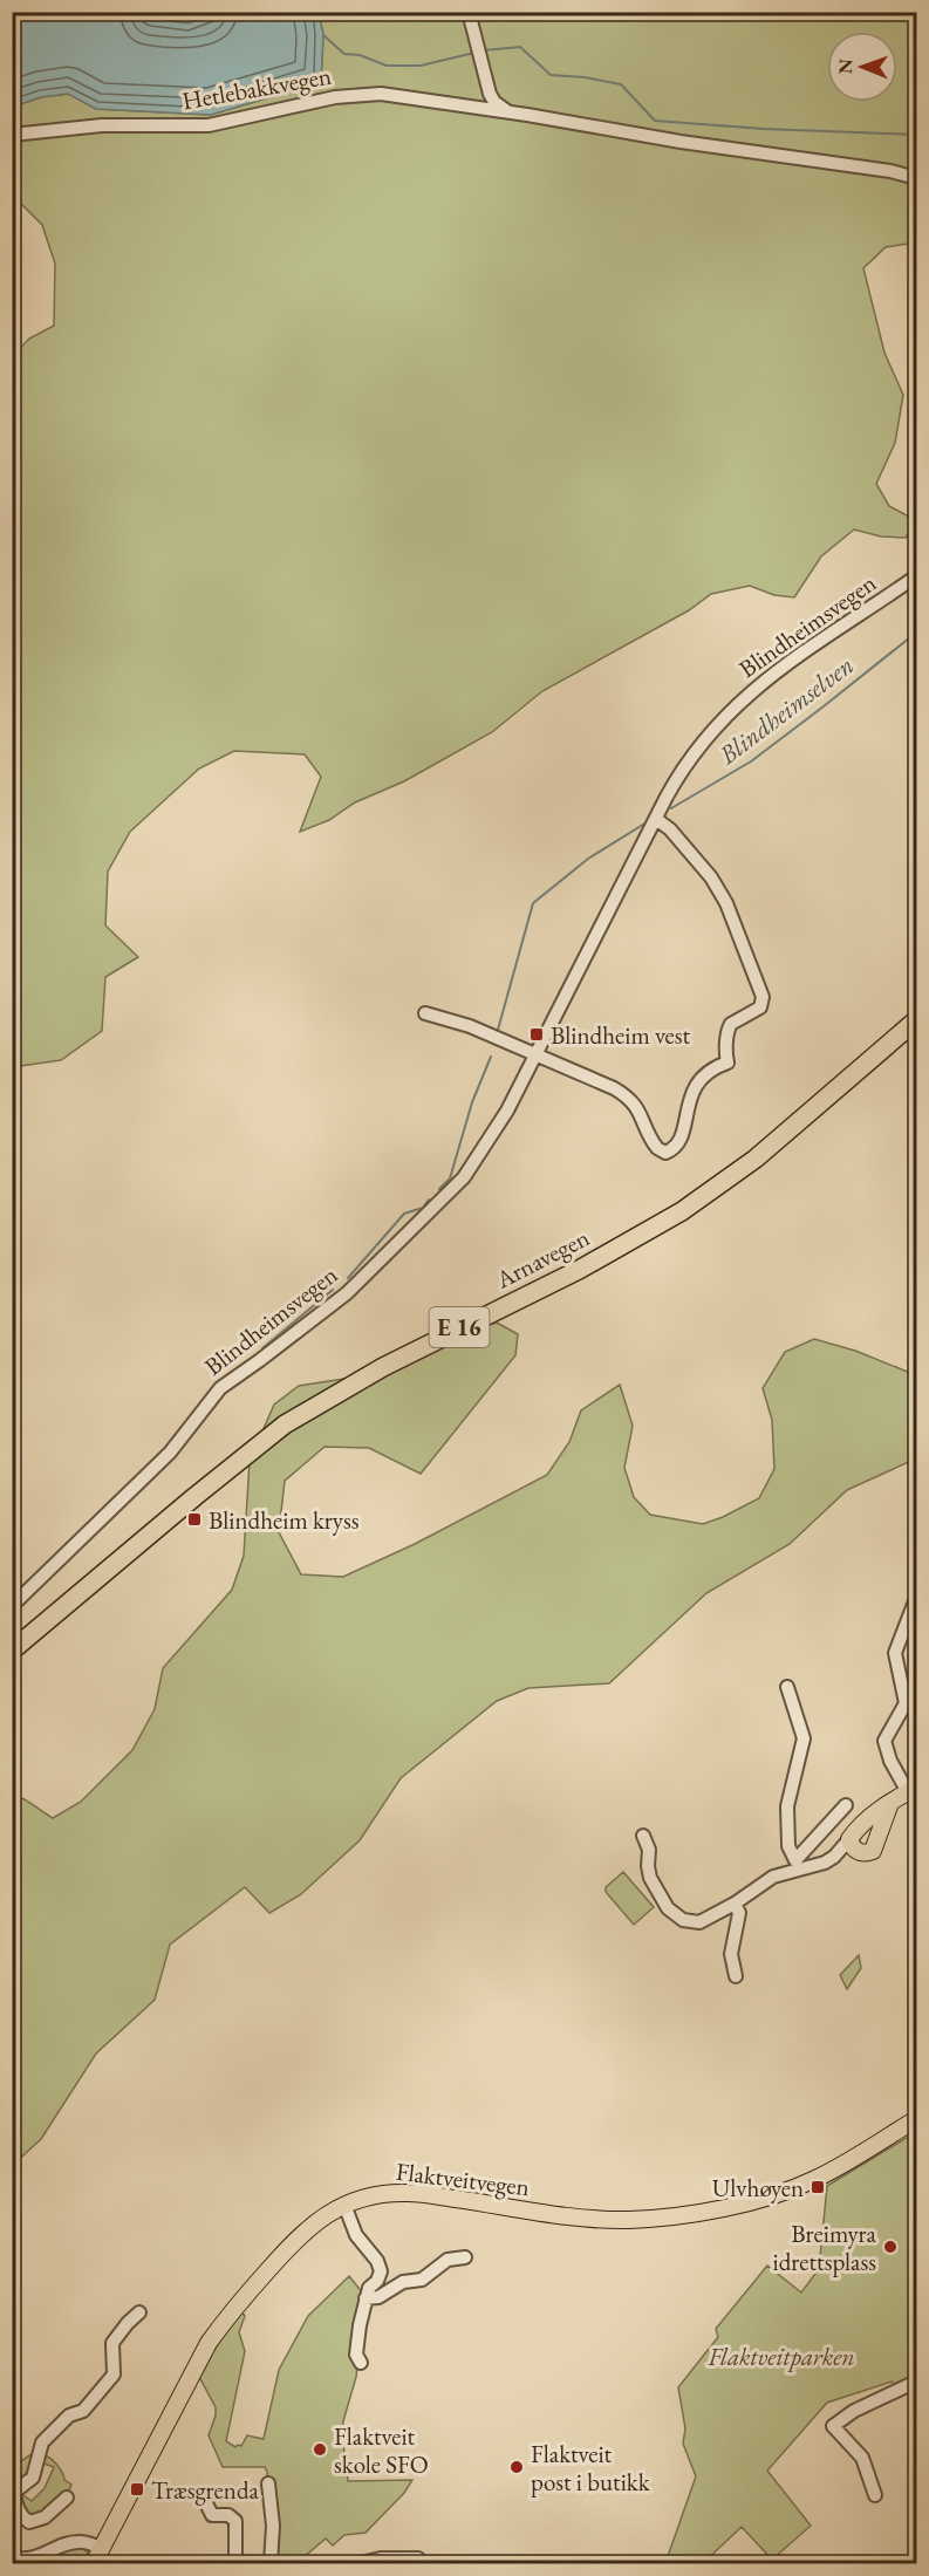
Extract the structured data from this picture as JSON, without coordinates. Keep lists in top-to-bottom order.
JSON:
{
  "streets": {
    "highway": ["Arnavegen", "E 16"],
    "main road": ["Flaktveitvegen"],
    "street": ["Hetlebakkvegen", "Blindheimsvegen"]
  },
  "water": ["Blindheimselven"],
  "parks": ["Flaktveitparken"],
  "places": {
    "transit": [
      "Blindheim vest",
      "Blindheim kryss",
      "Ulvhøyen",
      "Træsgrenda"
    ],
    "other": ["Breimyra idrettsplass", "Flaktveit skole SFO", "Flaktveit post i butikk"]
  },
  "north": "left"
}
